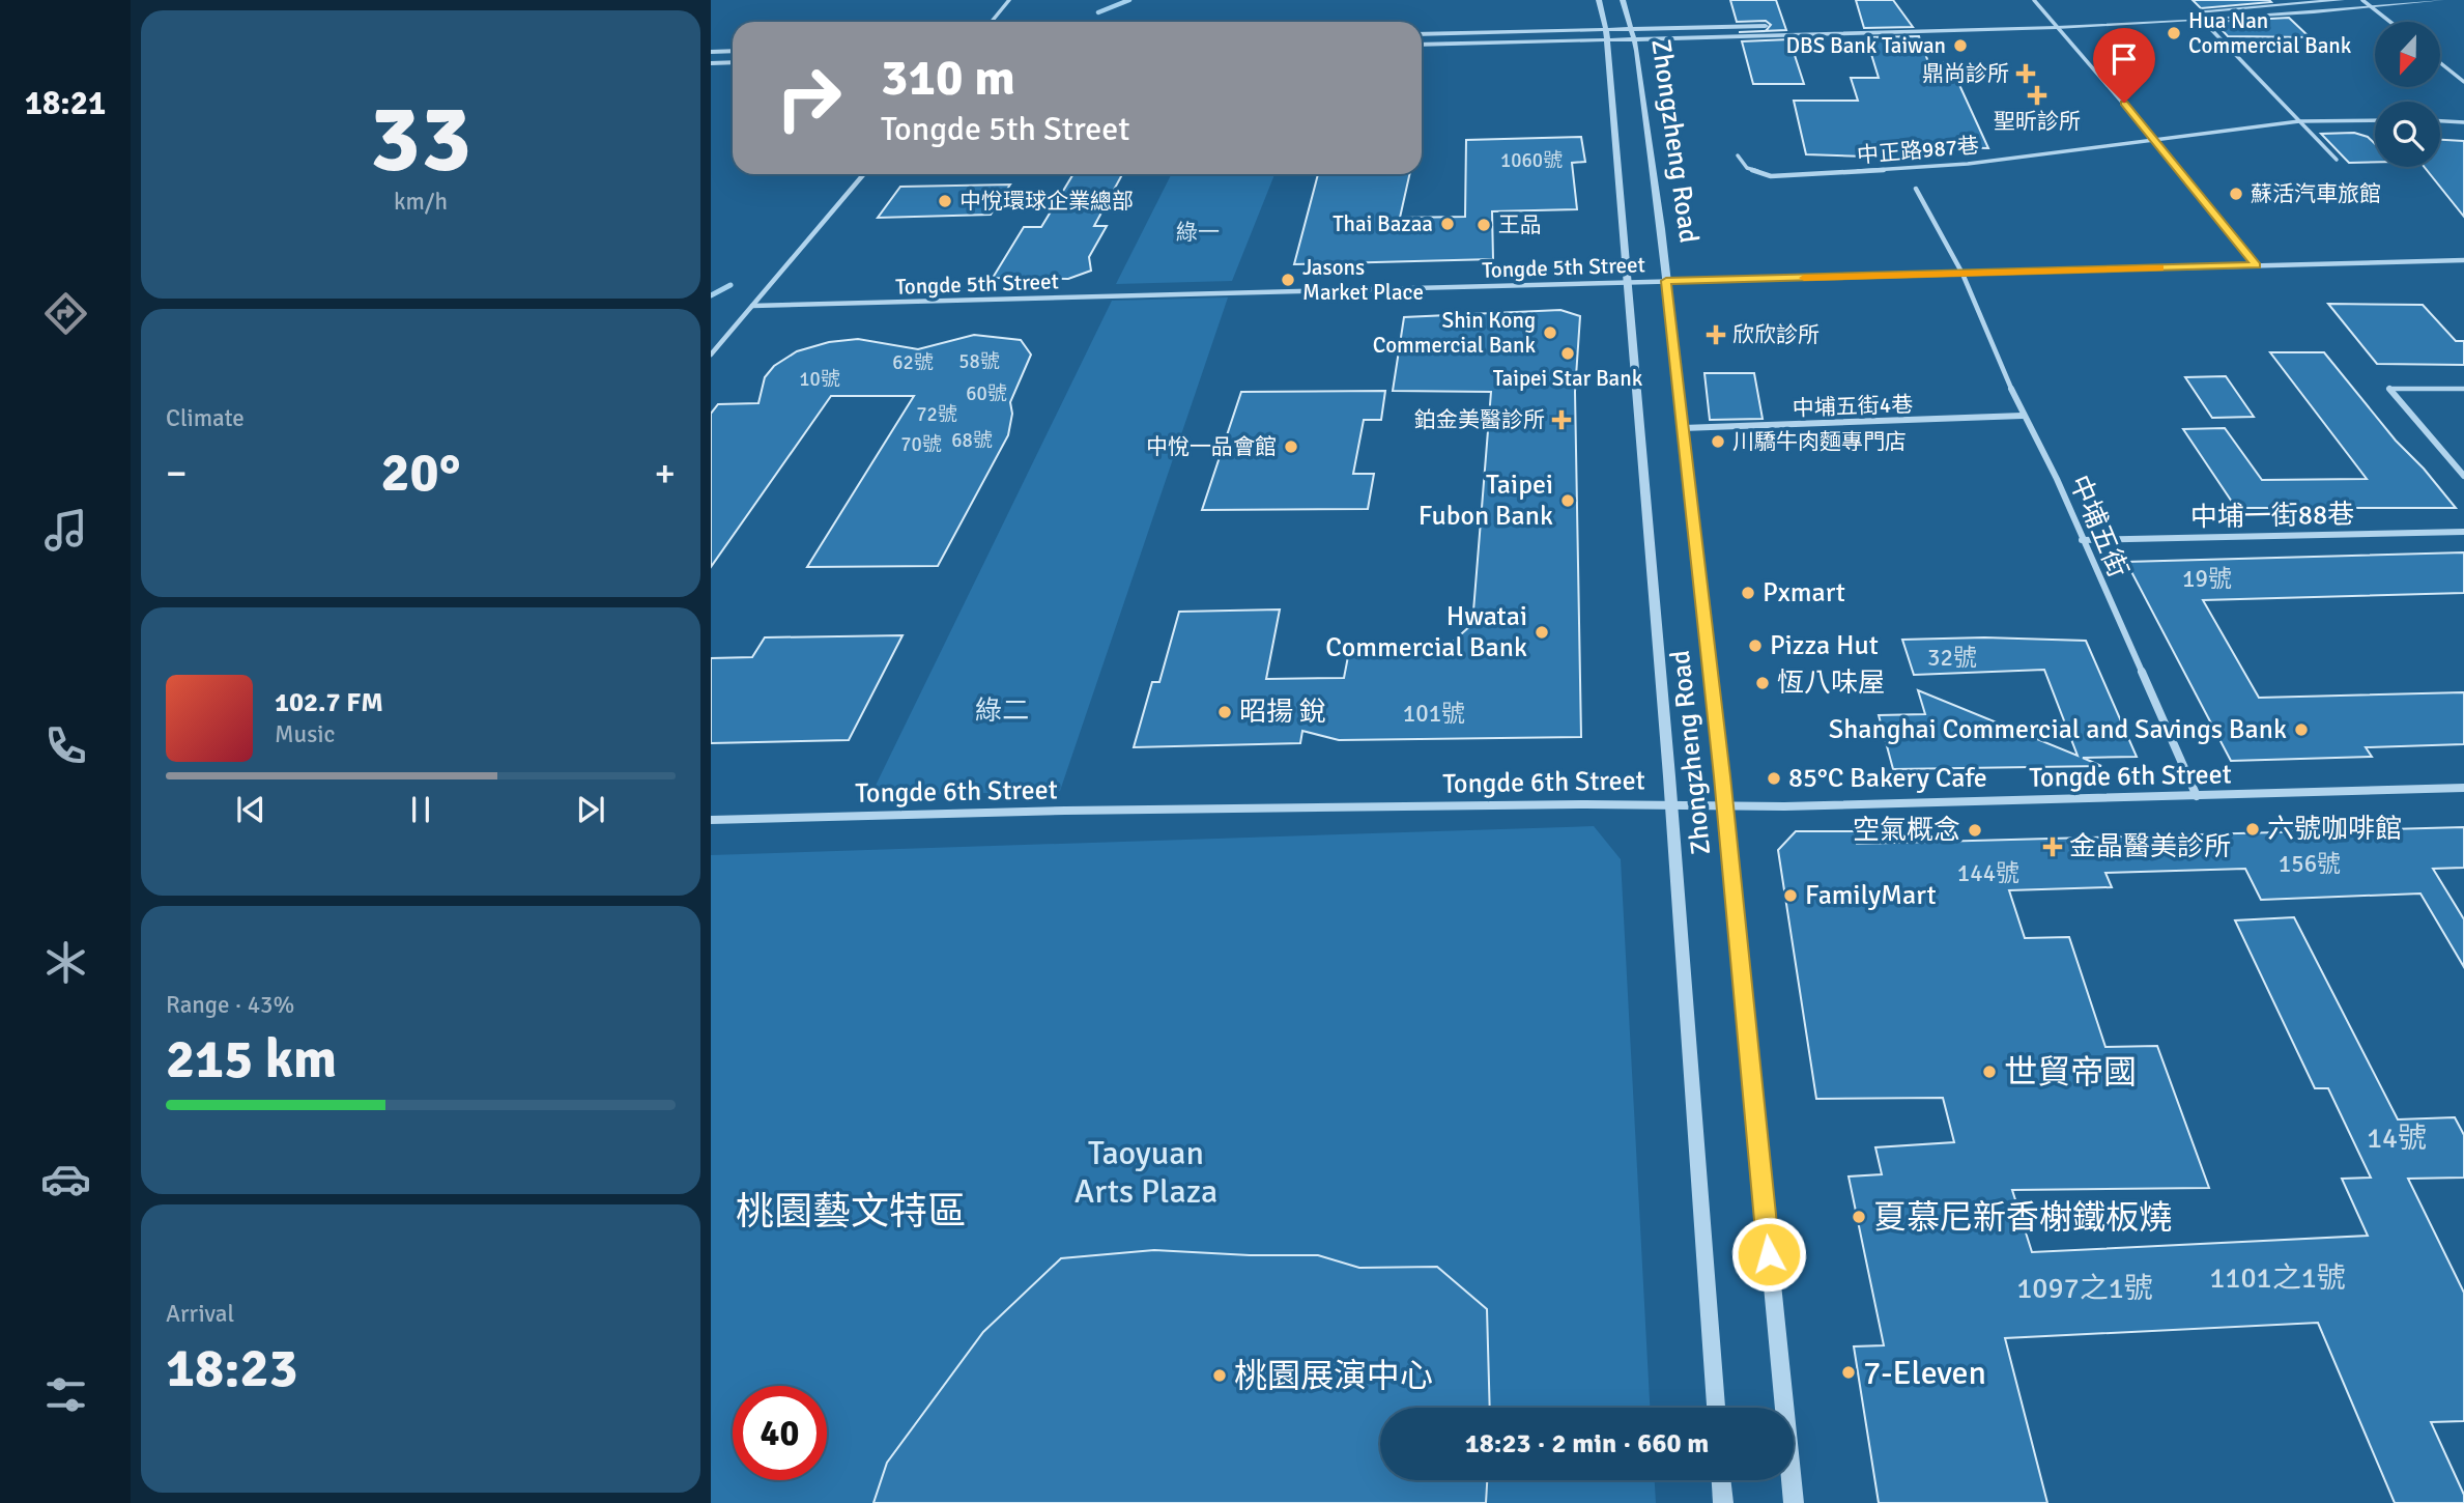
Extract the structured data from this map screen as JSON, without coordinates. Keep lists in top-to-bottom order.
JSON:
{
  "streets": {
    "street": [
      "Zhongzheng Road",
      "中正路987巷",
      "Tongde 5th Street",
      "中埔五街4巷",
      "中埔一街88巷",
      "中埔五街",
      "Tongde 6th Street"
    ]
  },
  "crossings": [
    ["Zhongzheng Road", "Tongde 5th Street"],
    ["Zhongzheng Road", "中埔五街4巷"],
    ["Zhongzheng Road", "Tongde 6th Street"],
    ["Tongde 5th Street", "中埔五街"],
    ["中埔五街4巷", "中埔五街"],
    ["中埔一街88巷", "中埔五街"],
    ["中埔五街", "Tongde 6th Street"]
  ],
  "districts": ["桃園藝文特區"],
  "parks": ["綠一", "綠二", "Taoyuan Arts Plaza"],
  "places": {
    "other": [
      "Hua Nan Commercial Bank",
      "DBS Bank Taiwan",
      "蘇活汽車旅館",
      "中悅環球企業總部",
      "Thai Bazaa",
      "王品",
      "Jasons Market Place",
      "Shin Kong Commercial Bank",
      "Taipei Star Bank",
      "川驕牛肉麵專門店",
      "中悅一品會館",
      "Taipei Fubon Bank",
      "Pxmart",
      "Hwatai Commercial Bank",
      "Pizza Hut",
      "恆八味屋",
      "昭揚 銳",
      "Shanghai Commercial and Savings Bank",
      "85°C Bakery Cafe",
      "六號咖啡館",
      "空氣概念",
      "FamilyMart",
      "世貿帝國",
      "夏慕尼新香榭鐵板燒",
      "7-Eleven",
      "桃園展演中心"
    ],
    "health": [
      "鼎尚診所",
      "聖昕診所",
      "欣欣診所",
      "鉑金美醫診所",
      "金晶醫美診所"
    ]
  },
  "house_numbers": [
    "1060號",
    "58號",
    "62號",
    "10號",
    "60號",
    "72號",
    "68號",
    "70號",
    "19號",
    "32號",
    "101號",
    "156號",
    "144號",
    "14號",
    "1101之1號",
    "1097之1號"
  ],
  "north": "bottom",
  "page": {
    "tabs": "18:21",
    "tile": [
      ["33", "km/h"],
      "Climate",
      ["Range · 43%", "215 km"],
      ["Arrival", "18:23"]
    ],
    "turn": ["310 m", "Tongde 5th Street"],
    "heat": ["−", "20°", "+"],
    "song": ["102.7 FM", "Music"],
    "limit": "40",
    "trip": "18:23 · 2 min · 660 m"
  }
}
